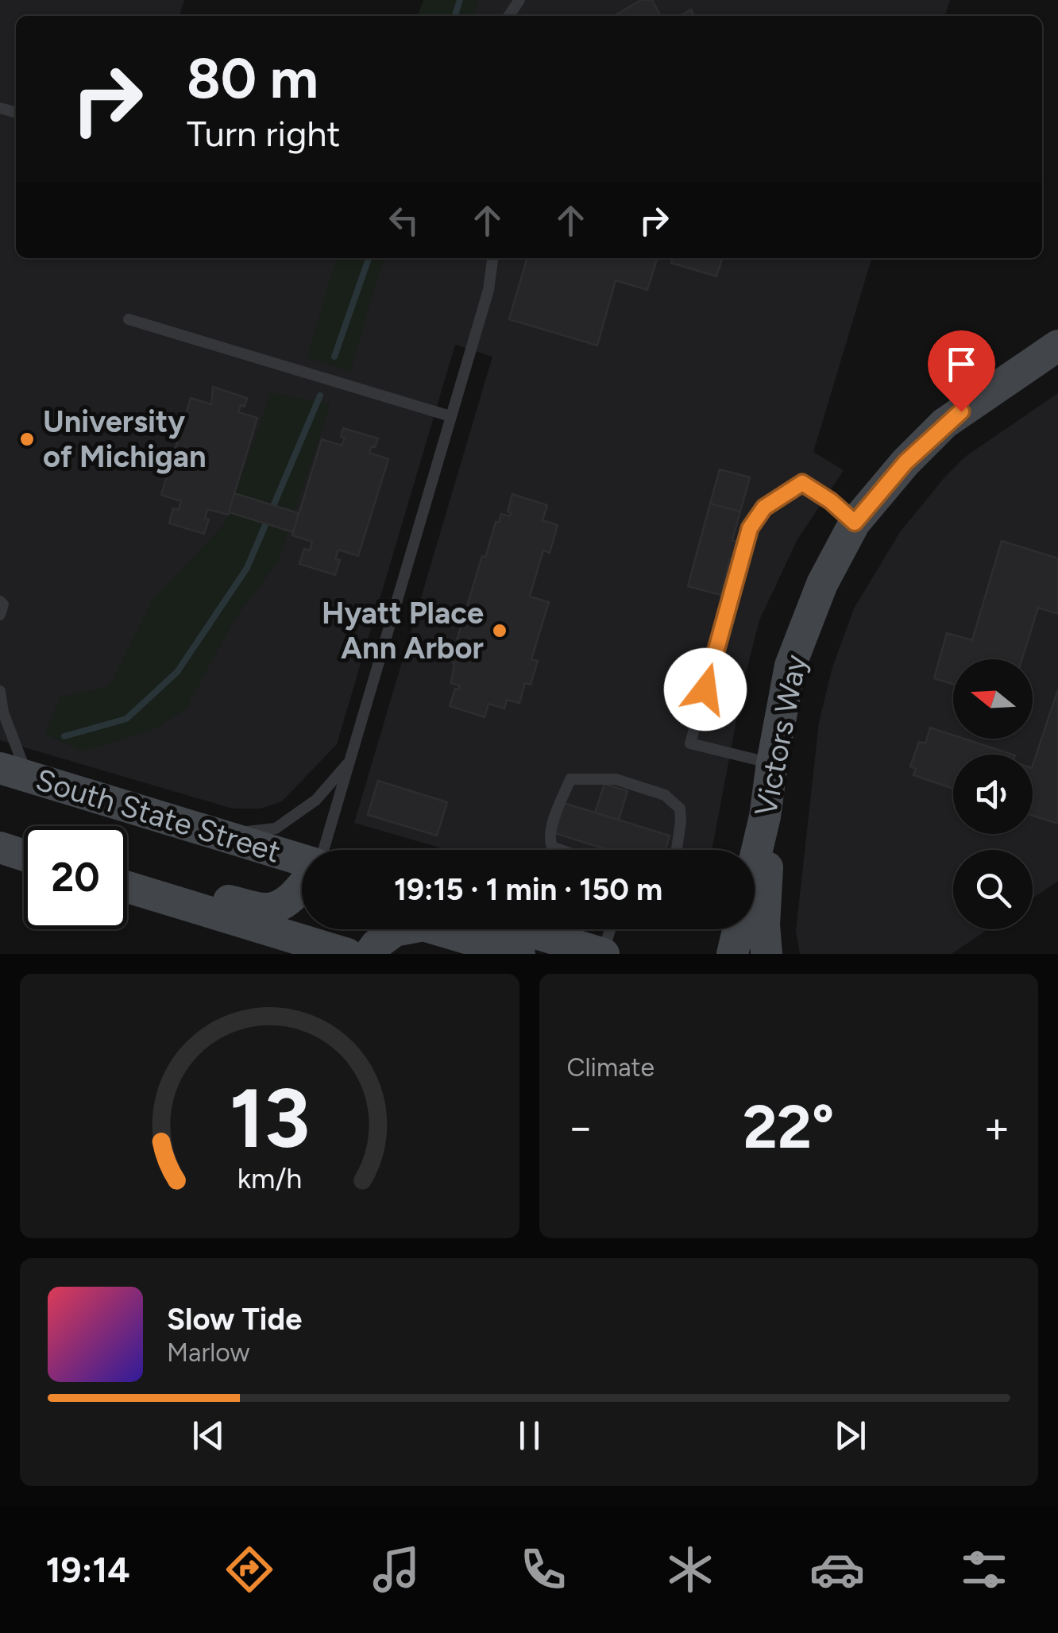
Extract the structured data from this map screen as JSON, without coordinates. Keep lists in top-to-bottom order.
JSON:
{
  "streets": {
    "main road": ["Victors Way", "South State Street"]
  },
  "places": ["University of Michigan", "Hyatt Place Ann Arbor"],
  "north": "left",
  "page": {
    "turn": ["80 m", "Turn right"],
    "limit": "20",
    "trip": "19:15 · 1 min · 150 m",
    "tile": "Climate",
    "heat": ["−", "22°", "+"],
    "song": ["Slow Tide", "Marlow"],
    "tabs": "19:14",
    "gauge": ["13", "km/h"]
  }
}
